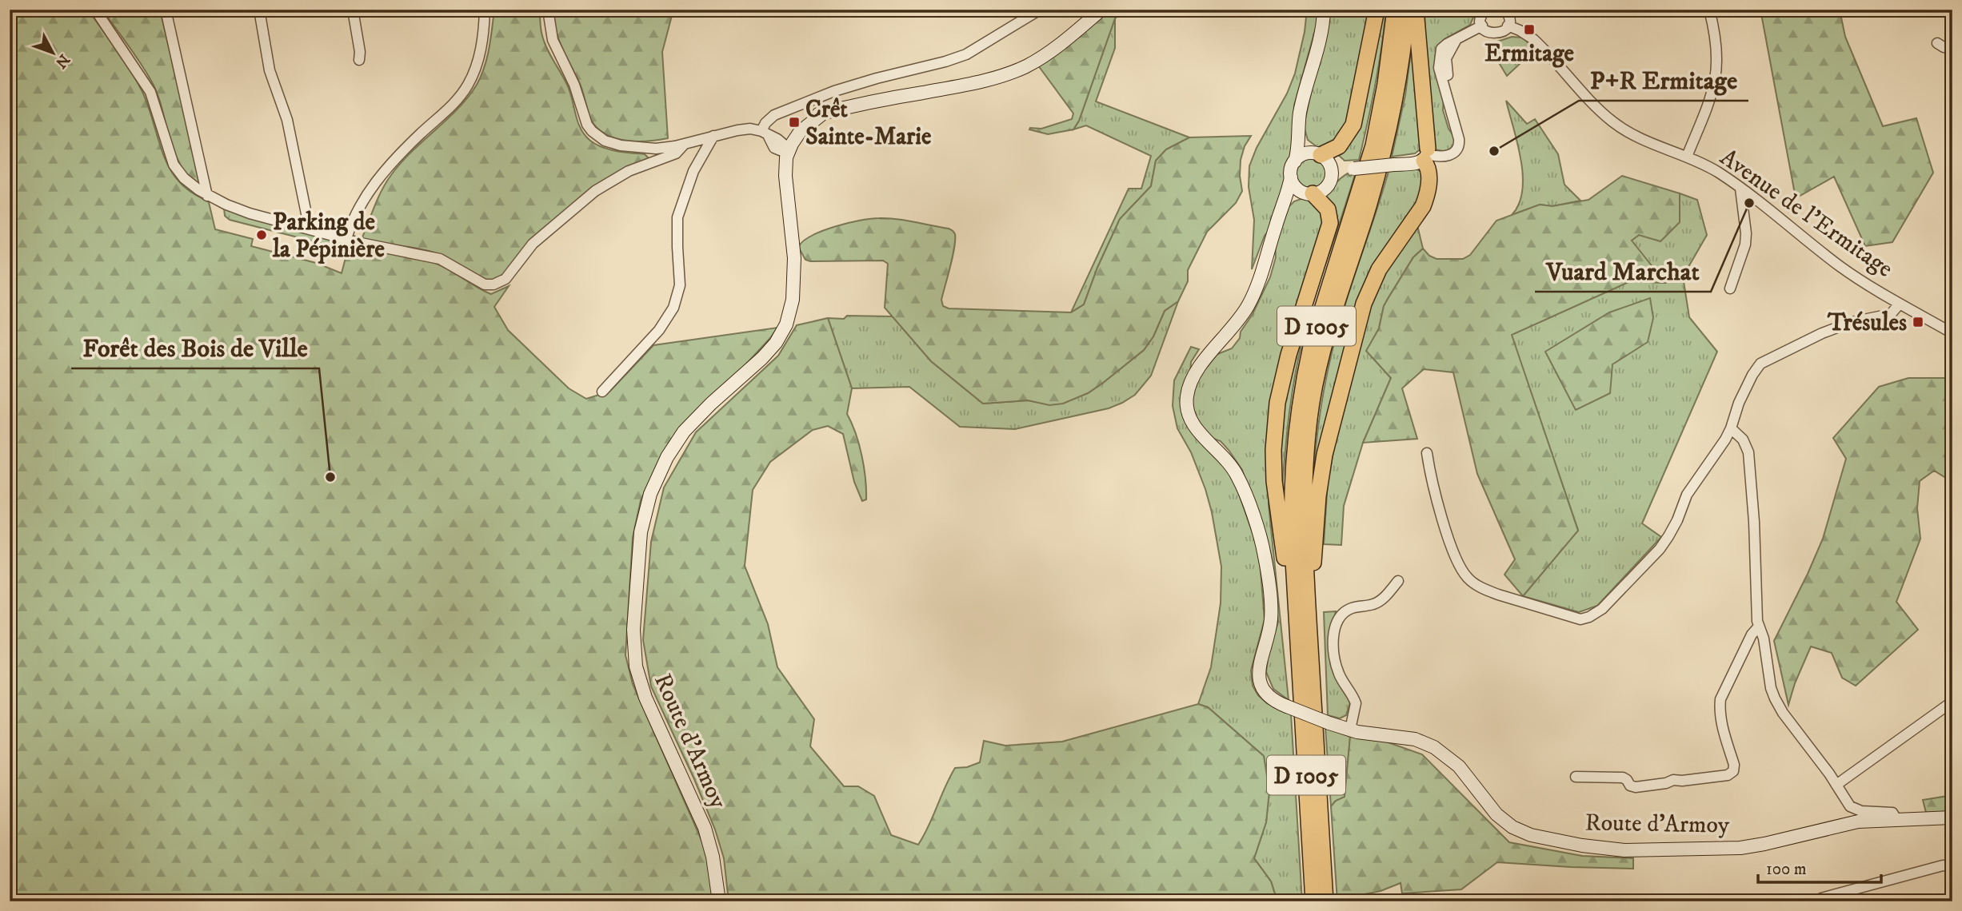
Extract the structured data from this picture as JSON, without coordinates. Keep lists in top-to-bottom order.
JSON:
{
  "streets": {
    "highway": ["D 1005"],
    "main road": ["Route d'Armoy"],
    "street": ["Avenue de l'Ermitage"]
  },
  "crossings": [
    ["D 1005", "Route d'Armoy"]
  ],
  "places": {
    "transit": ["Ermitage", "Crêt Sainte-Marie", "Trésules"],
    "other": [
      "P+R Ermitage",
      "Vuard Marchat",
      "Parking de la Pépinière",
      "Forêt des Bois de Ville"
    ]
  },
  "scale_bar": "100 m",
  "north": "bottom right"
}
